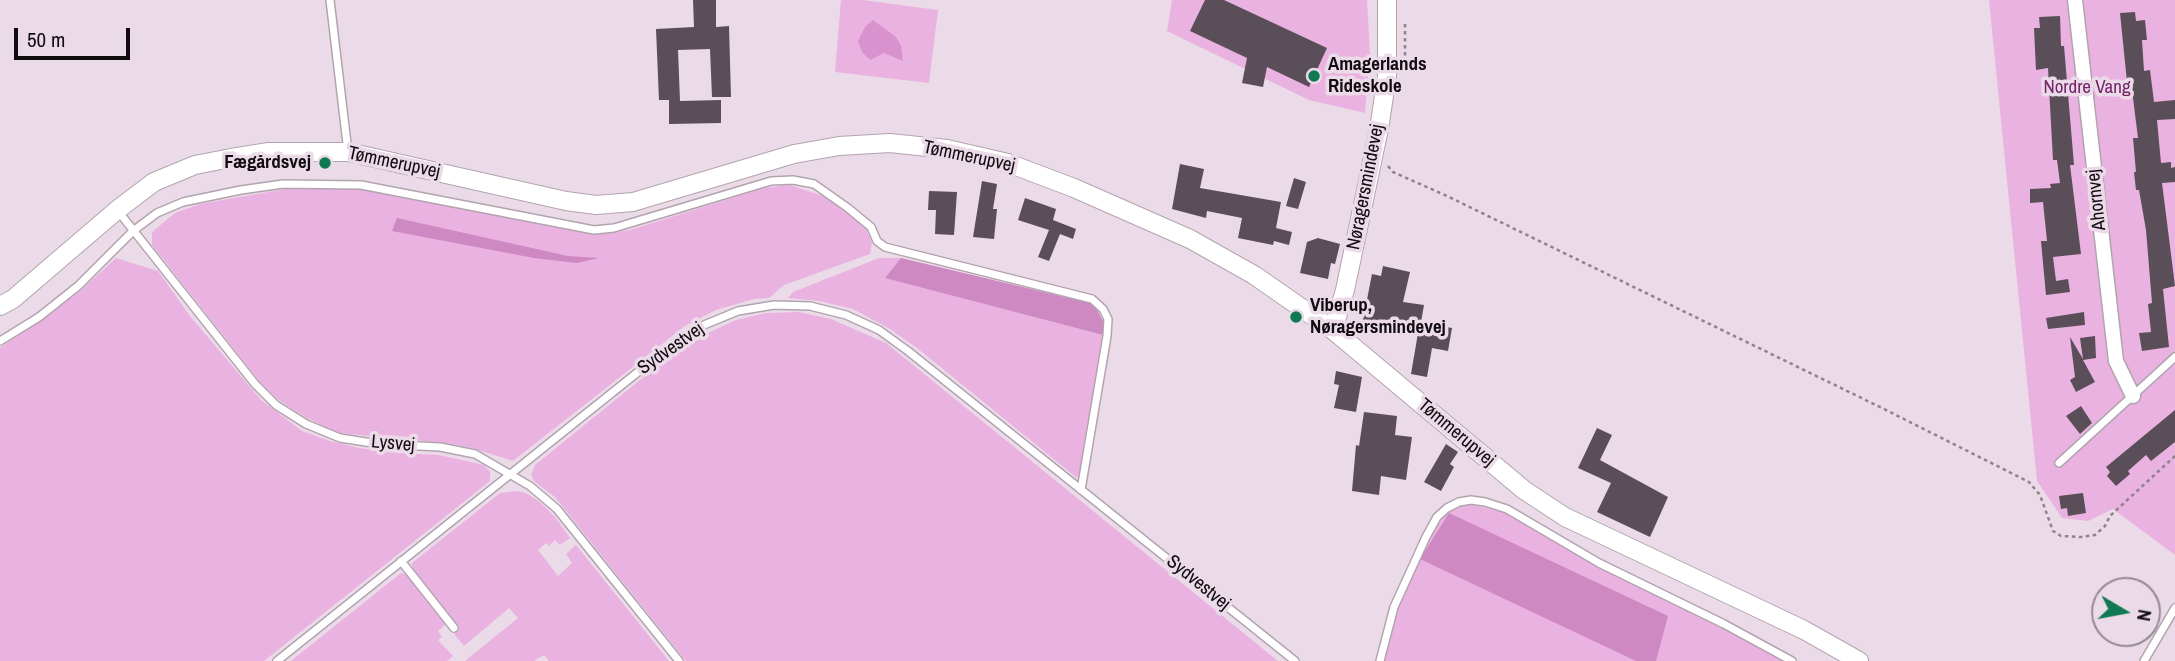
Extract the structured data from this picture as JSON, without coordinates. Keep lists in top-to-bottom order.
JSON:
{
  "streets": {
    "street": ["Tømmerupvej", "Nøragersmindevej", "Ahornvej"],
    "lane": ["Sydvestvej", "Lysvej"]
  },
  "crossings": [
    ["Tømmerupvej", "Nøragersmindevej"],
    ["Tømmerupvej", "Lysvej"],
    ["Sydvestvej", "Lysvej"]
  ],
  "parks": ["Nordre Vang"],
  "places": ["Amagerlands Rideskole", "Fægårdsvej", "Viberup, Nøragersmindevej"],
  "scale_bar": "50 m",
  "north": "right"
}
